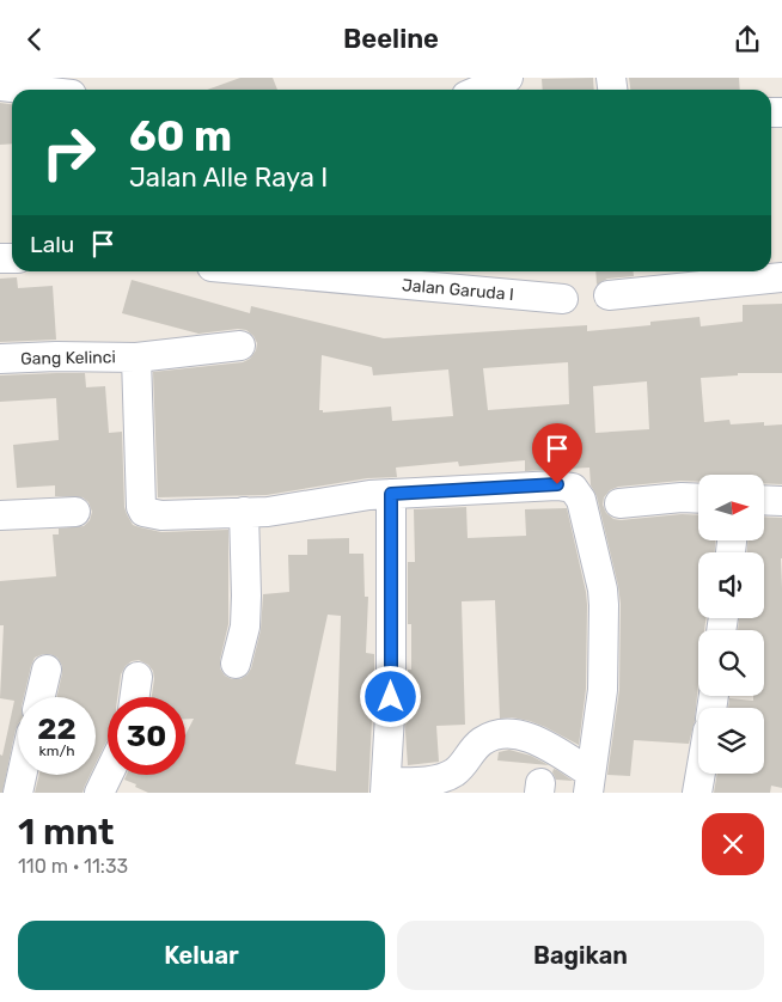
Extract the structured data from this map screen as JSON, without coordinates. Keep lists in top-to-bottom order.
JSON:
{
  "streets": {
    "street": ["Jalan Garuda I", "Gang Kelinci"]
  },
  "north": "right",
  "page": {
    "header": "Beeline",
    "turn": ["60 m", "Jalan Alle Raya I"],
    "then": "Lalu",
    "speed": "22 km/h",
    "limit": "30",
    "heading": ["1 mnt", "110 m · 11:33"],
    "buttons": ["Keluar", "Bagikan"]
  }
}
